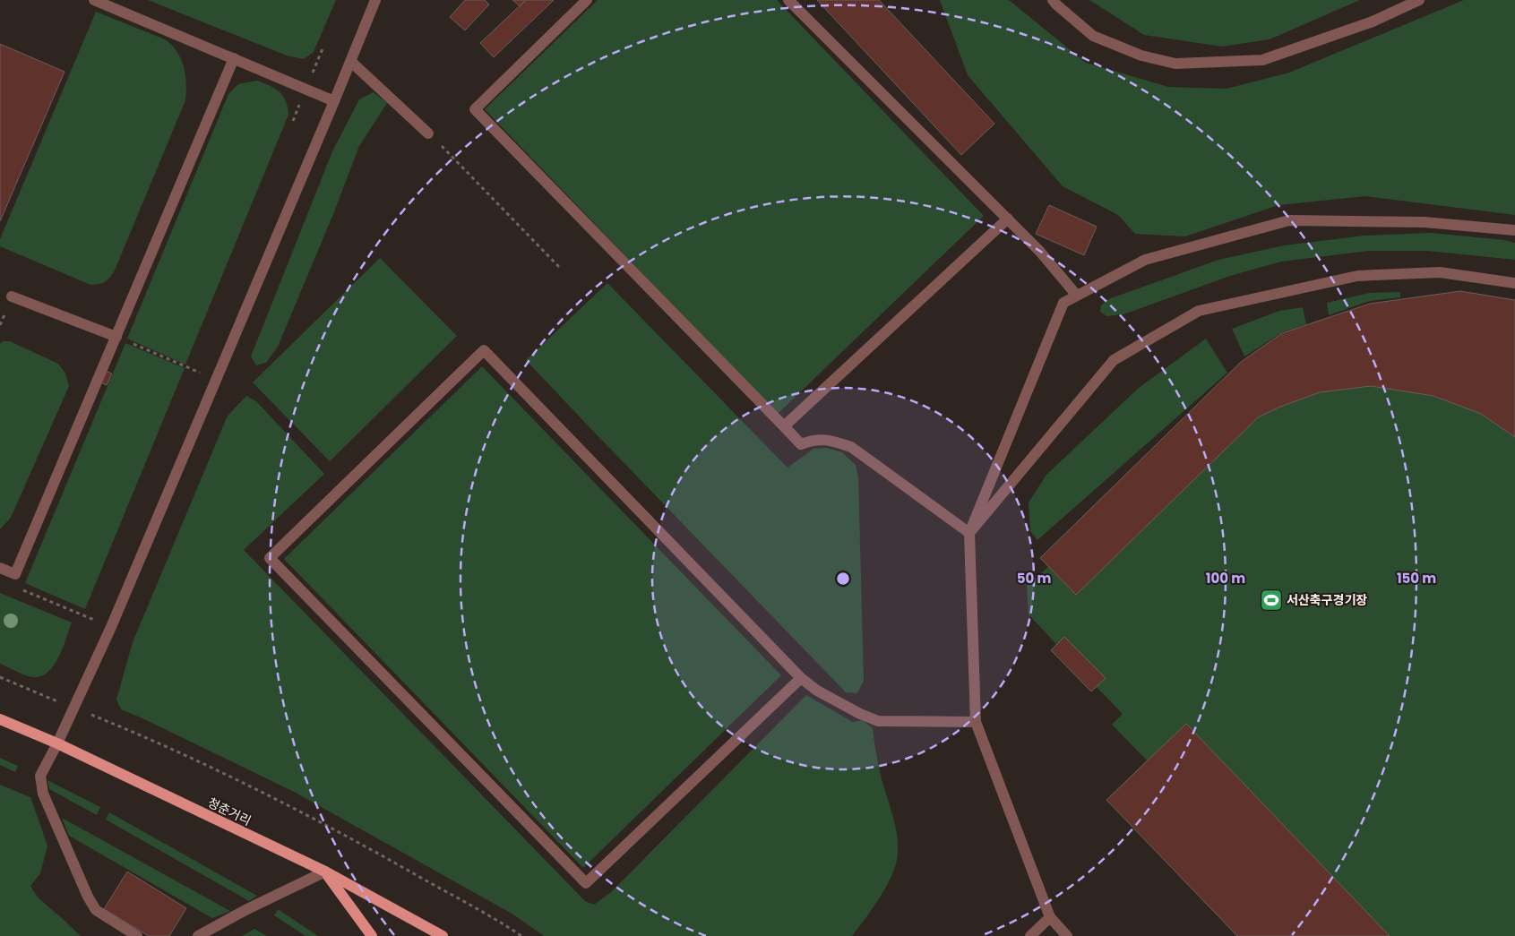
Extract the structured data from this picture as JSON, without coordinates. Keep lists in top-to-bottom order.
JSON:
{
  "streets": {
    "main road": ["청춘거리"]
  },
  "places": {
    "sports": ["서산축구경기장"]
  },
  "rings": ["50 m", "100 m", "150 m"]
}
